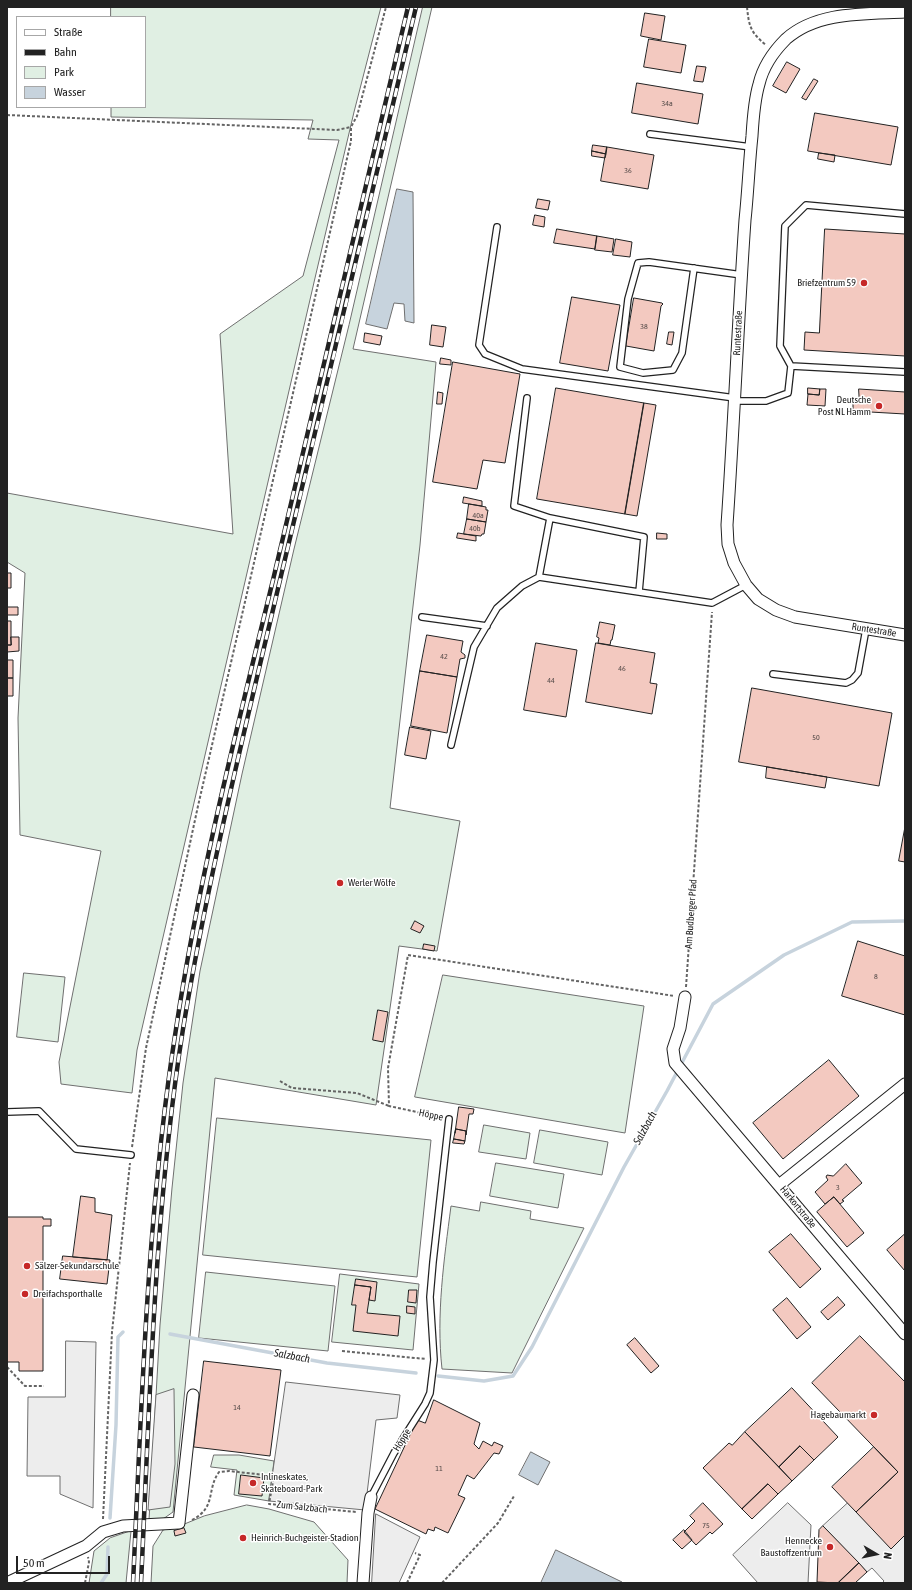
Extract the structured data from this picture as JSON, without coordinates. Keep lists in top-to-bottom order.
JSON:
{
  "streets": {
    "street": ["Runtestraße", "Höppe", "Harkortstraße"],
    "path": ["Am Budberger Pfad", "Zum Salzbach"]
  },
  "crossings": [
    ["Höppe", "Zum Salzbach"]
  ],
  "water": ["Salzbach"],
  "places": [
    "Briefzentrum 59",
    "Deutsche Post NL Hamm",
    "Werler Wölfe",
    "Sälzer-Sekundarschule",
    "Dreifachsporthalle",
    "Hagebaumarkt",
    "Inlineskates, Skateboard-Park",
    "Heinrich-Buchgeister-Stadion",
    "Hennecke Baustoffzentrum"
  ],
  "house_numbers": [
    "34a",
    "36",
    "38",
    "40a",
    "40b",
    "42",
    "46",
    "44",
    "50",
    "8",
    "3",
    "14",
    "11",
    "75"
  ],
  "legend": [
    "Straße",
    "Bahn",
    "Park",
    "Wasser"
  ],
  "scale_bar": "50 m",
  "north": "right"
}
